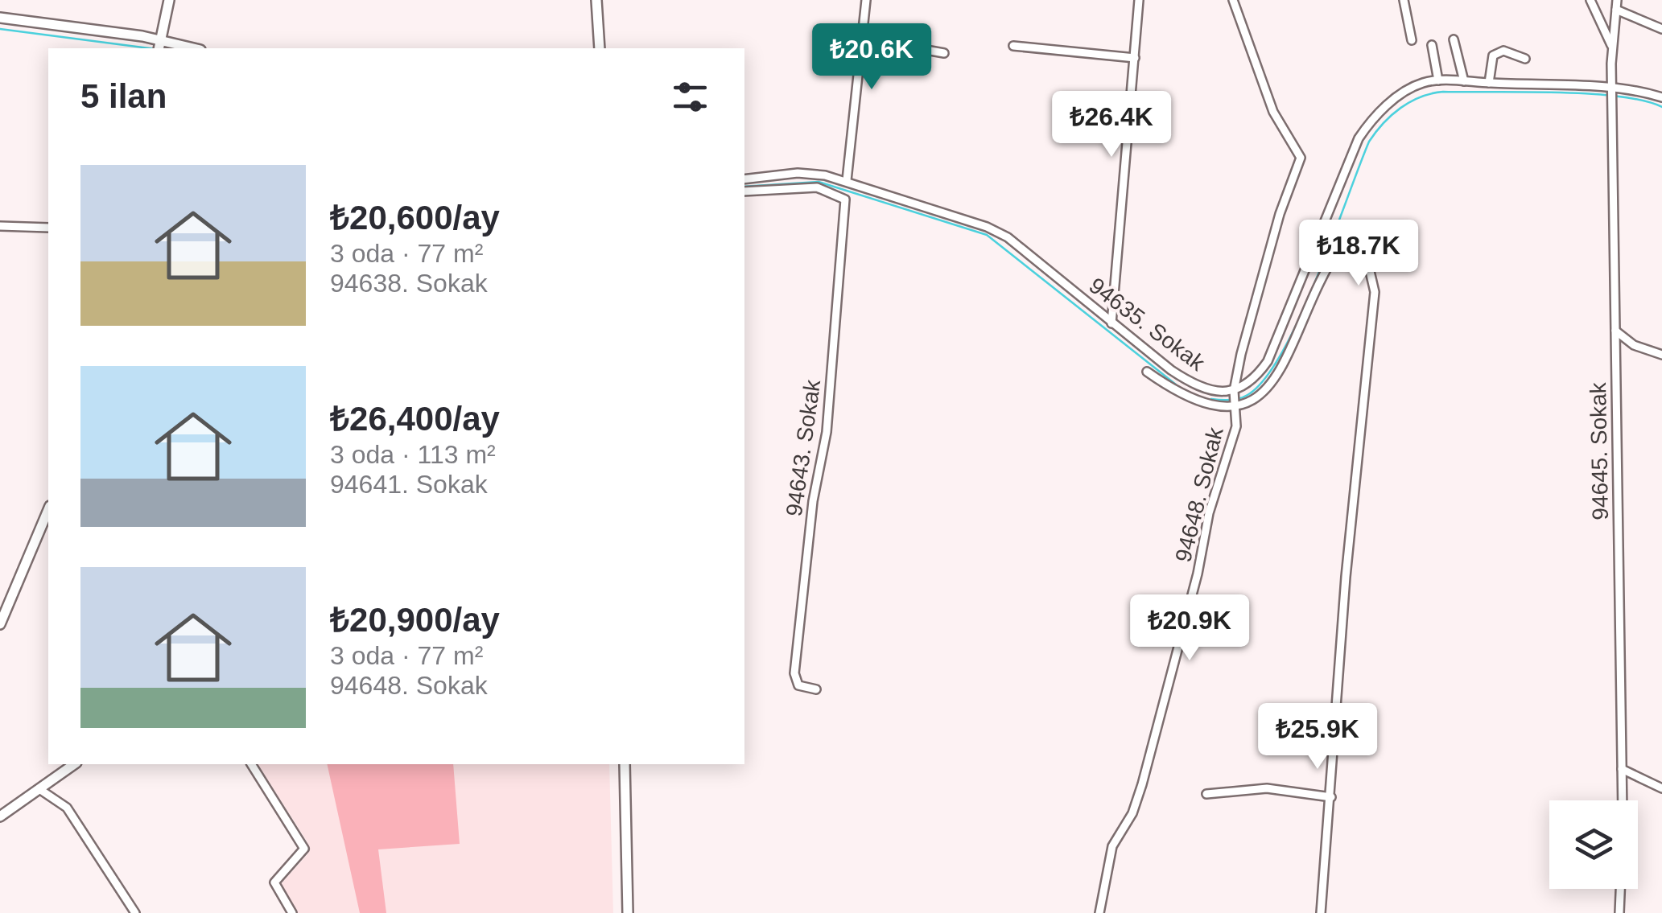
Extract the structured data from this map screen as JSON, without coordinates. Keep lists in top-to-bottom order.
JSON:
{
  "streets": {
    "street": [
      "94635. Sokak",
      "94643. Sokak",
      "94645. Sokak",
      "94648. Sokak"
    ]
  },
  "page": {
    "price": [
      "₺20.6K",
      "₺26.4K",
      "₺18.7K",
      "₺20.9K",
      "₺25.9K"
    ],
    "heading": "5 ilan",
    "list": [
      {
        "name": "₺20,600/ay",
        "note": "3 oda · 77 m² · 94638. Sokak"
      },
      {
        "name": "₺26,400/ay",
        "note": "3 oda · 113 m² · 94641. Sokak"
      },
      {
        "name": "₺20,900/ay",
        "note": "3 oda · 77 m² · 94648. Sokak"
      }
    ]
  }
}
